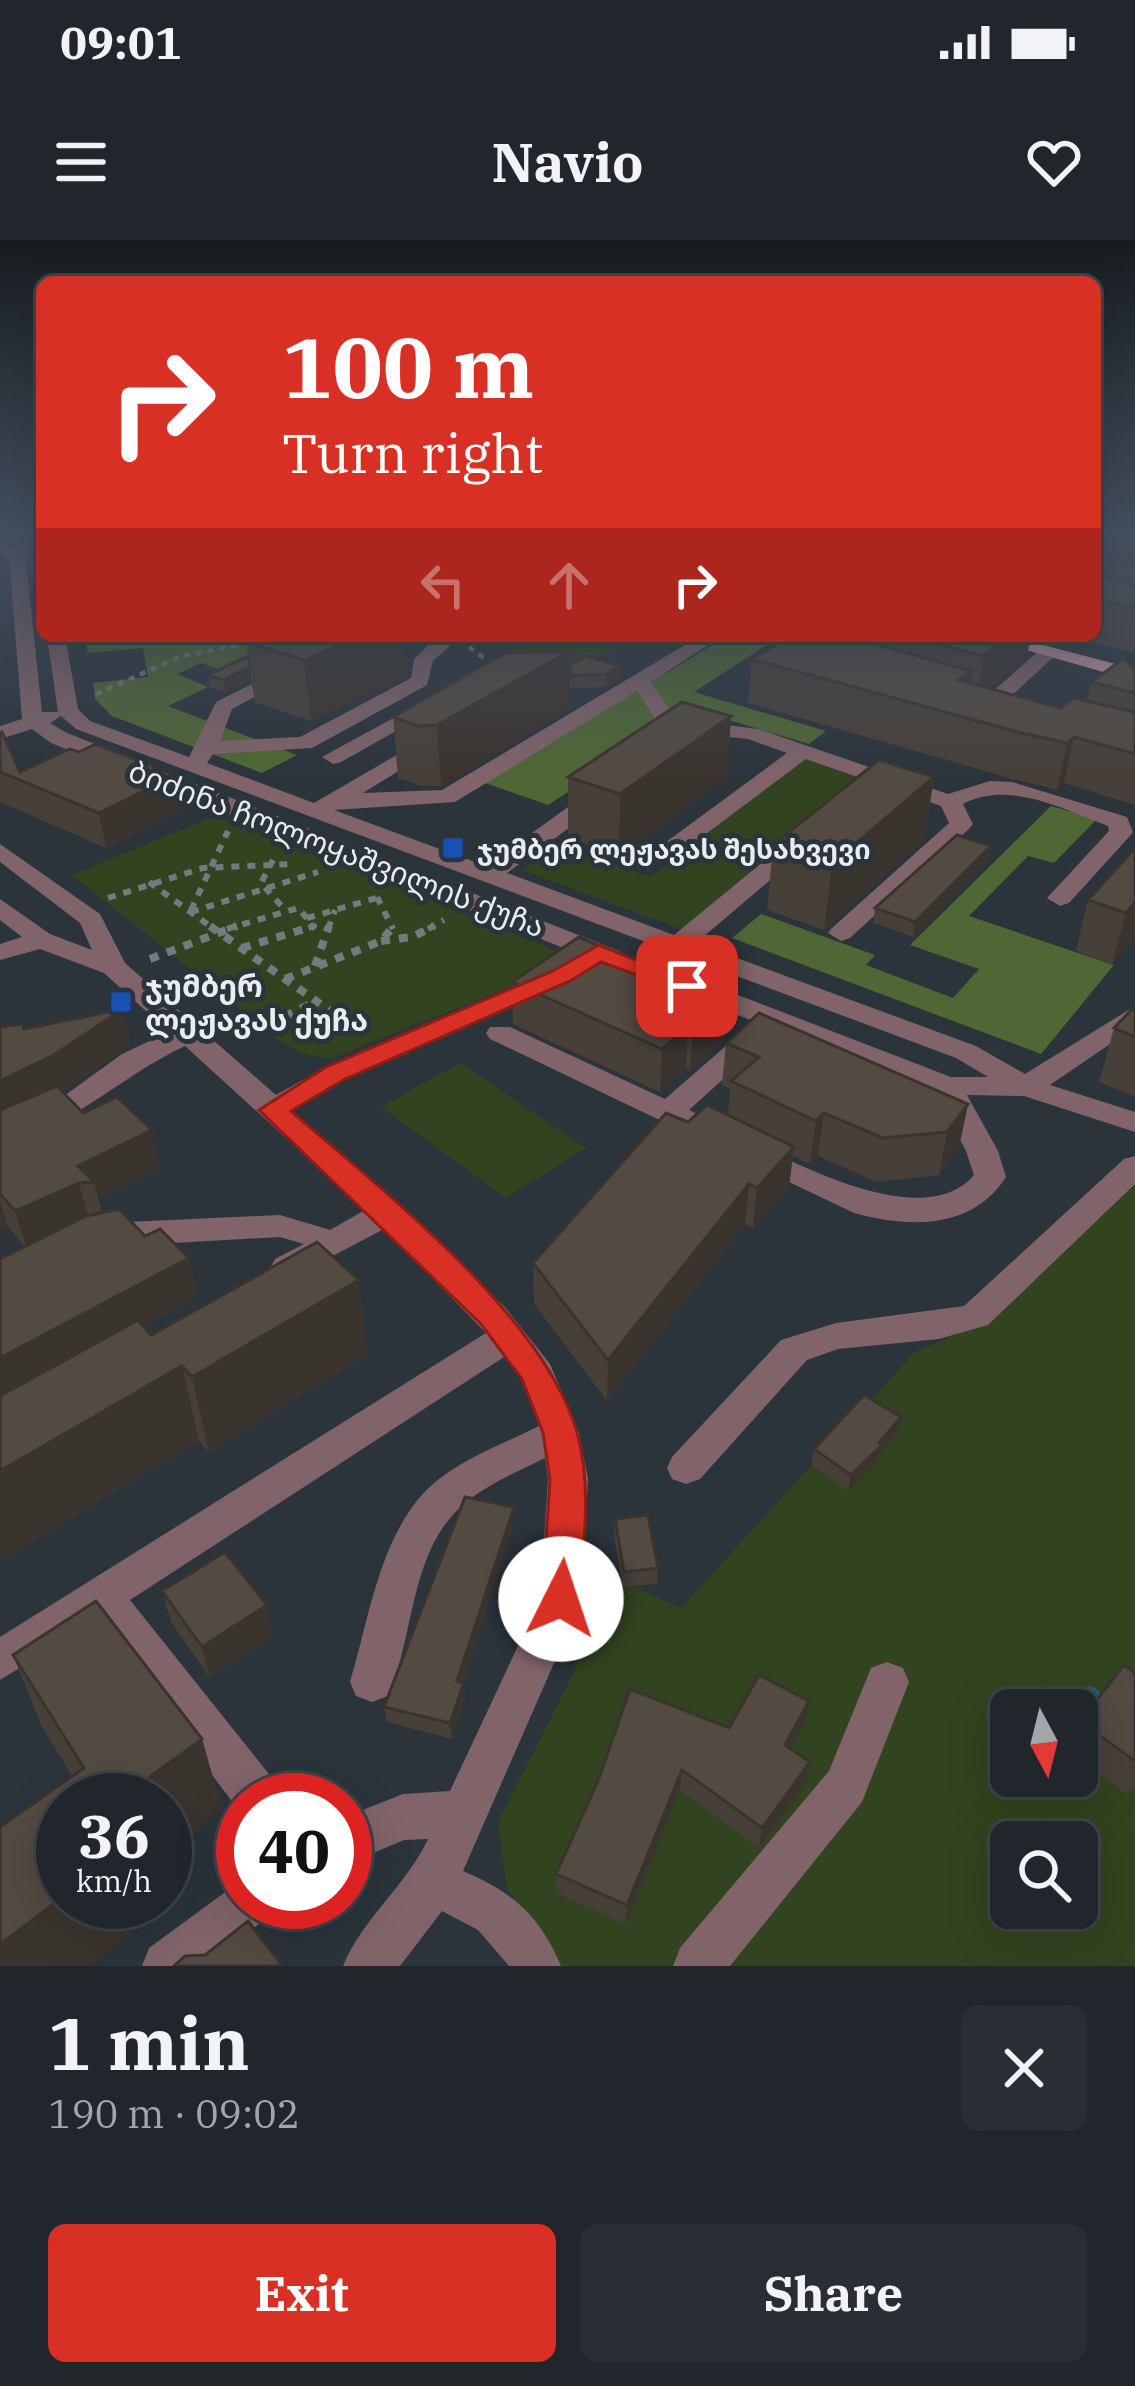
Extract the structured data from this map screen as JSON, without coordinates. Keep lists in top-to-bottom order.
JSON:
{
  "streets": {
    "street": ["ბიძინა ჩოლოყაშვილის ქუჩა"]
  },
  "places": {
    "transit": ["ჯუმბერ ლეჟავას შესახვევი", "ჯუმბერ ლეჟავას ქუჩა"]
  },
  "north": "bottom",
  "page": {
    "status": "09:01",
    "header": "Navio",
    "turn": ["100 m", "Turn right"],
    "speed": "36 km/h",
    "limit": "40",
    "heading": ["1 min", "190 m · 09:02"],
    "buttons": ["Exit", "Share"]
  }
}
